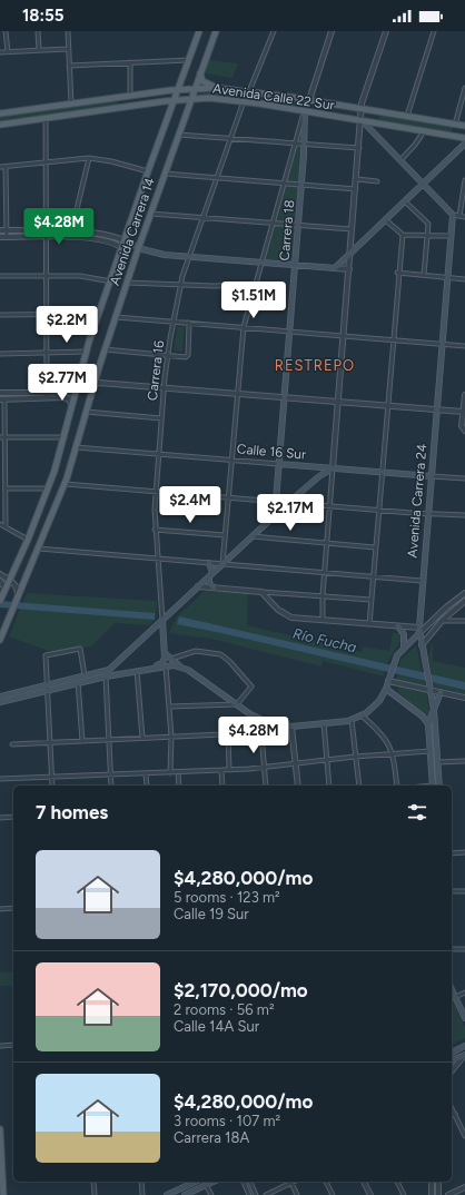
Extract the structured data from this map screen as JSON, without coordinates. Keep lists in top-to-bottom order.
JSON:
{
  "streets": {
    "main road": [
      "Avenida Calle 22 Sur",
      "Carrera 18",
      "Avenida Carrera 14",
      "Carrera 16",
      "Calle 16 Sur",
      "Avenida Carrera 24"
    ]
  },
  "crossings": [
    ["Avenida Calle 22 Sur", "Carrera 18"],
    ["Avenida Calle 22 Sur", "Avenida Carrera 14"],
    ["Avenida Calle 22 Sur", "Carrera 16"],
    ["Carrera 18", "Calle 16 Sur"],
    ["Avenida Carrera 14", "Calle 16 Sur"],
    ["Carrera 16", "Calle 16 Sur"],
    ["Calle 16 Sur", "Avenida Carrera 24"]
  ],
  "districts": ["RESTREPO"],
  "water": ["Río Fucha"],
  "page": {
    "status": "18:55",
    "price": [
      "$4.28M",
      "$1.51M",
      "$2.2M",
      "$2.77M",
      "$2.4M",
      "$2.17M",
      "$4.28M"
    ],
    "heading": "7 homes",
    "list": [
      {
        "name": "$4,280,000/mo",
        "note": "5 rooms · 123 m² · Calle 19 Sur"
      },
      {
        "name": "$2,170,000/mo",
        "note": "2 rooms · 56 m² · Calle 14A Sur"
      },
      {
        "name": "$4,280,000/mo",
        "note": "3 rooms · 107 m² · Carrera 18A"
      }
    ]
  }
}
